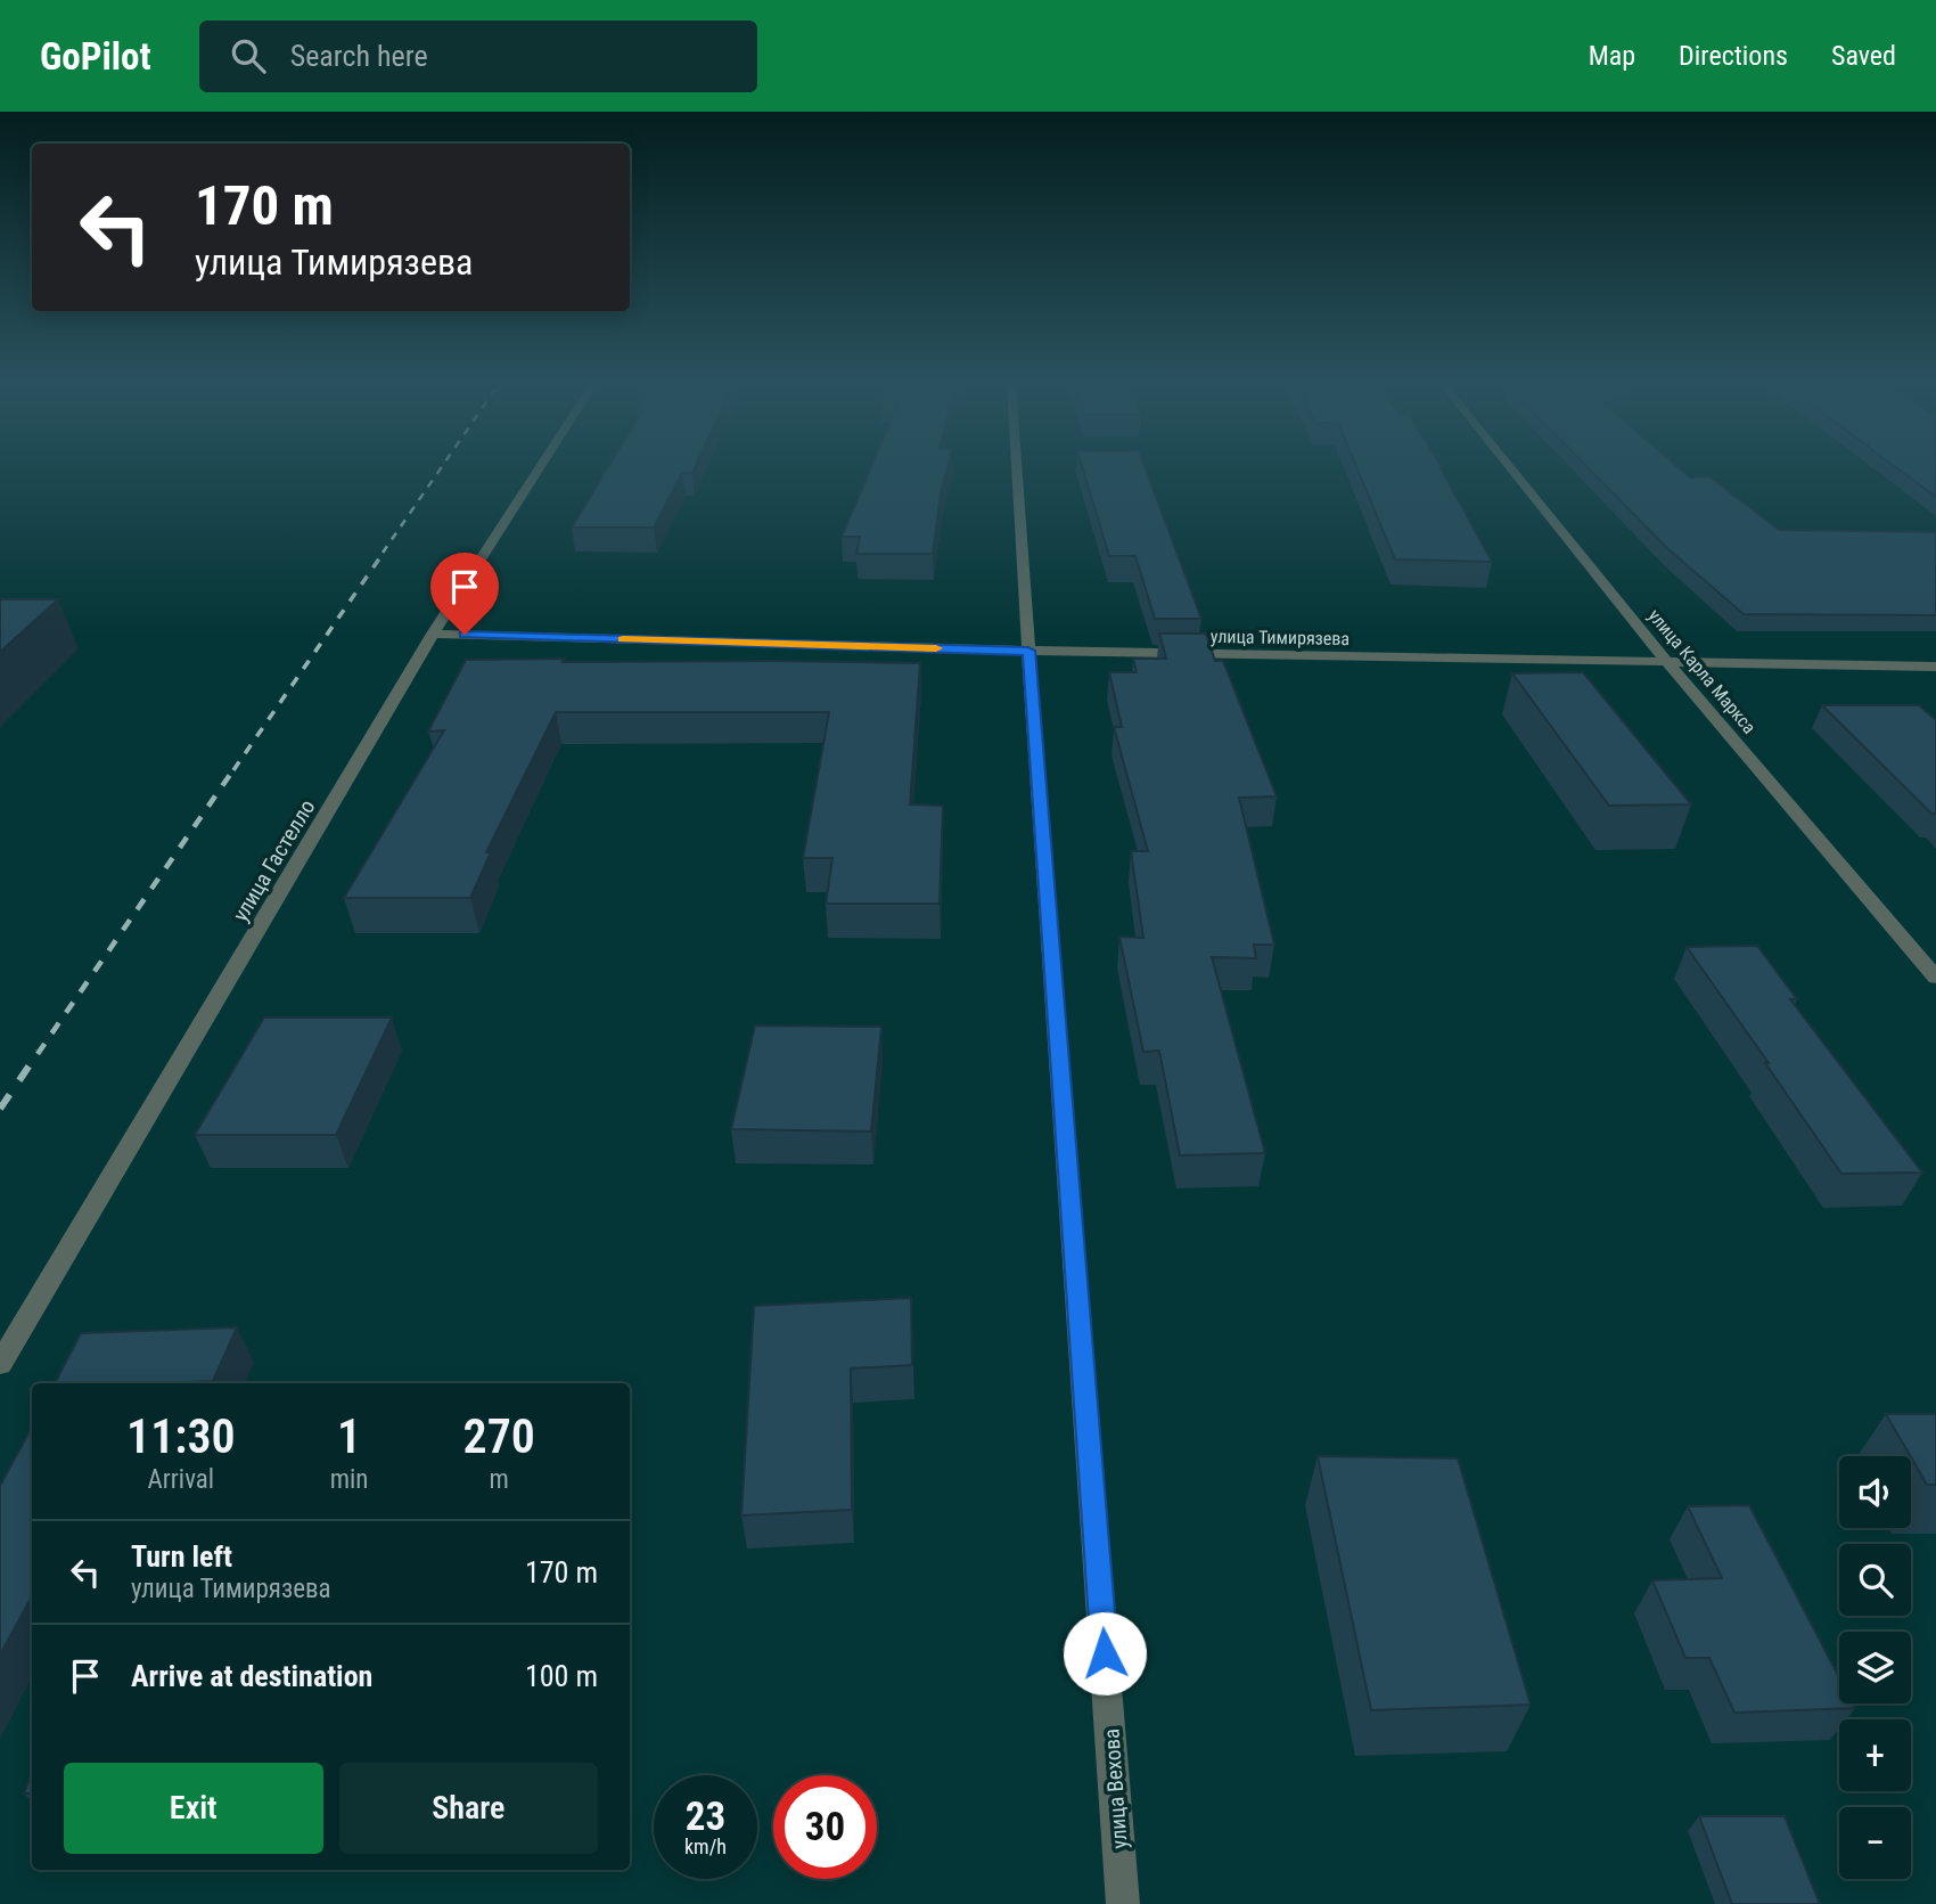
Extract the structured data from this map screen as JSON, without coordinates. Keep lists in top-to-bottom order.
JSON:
{
  "streets": {
    "street": [
      "улица Тимирязева",
      "улица Карла Маркса",
      "улица Гастелло",
      "улица Вехова"
    ]
  },
  "crossings": [
    ["улица Тимирязева", "улица Карла Маркса"],
    ["улица Тимирязева", "улица Гастелло"],
    ["улица Тимирязева", "улица Вехова"]
  ],
  "page": {
    "header": "GoPilot",
    "search": "Search here",
    "nav": ["Map", "Directions", "Saved"],
    "turn": ["170 m", "улица Тимирязева"],
    "eta": [
      "11:30",
      "Arrival",
      "1",
      "min",
      "270",
      "m"
    ],
    "map_buttons": ["+", "−"],
    "list": [
      {
        "name": "Turn left",
        "note": "улица Тимирязева",
        "value": "170 m"
      },
      {
        "name": "Arrive at destination",
        "value": "100 m"
      }
    ],
    "buttons": ["Exit", "Share"],
    "speed": "23 km/h",
    "limit": "30"
  }
}
